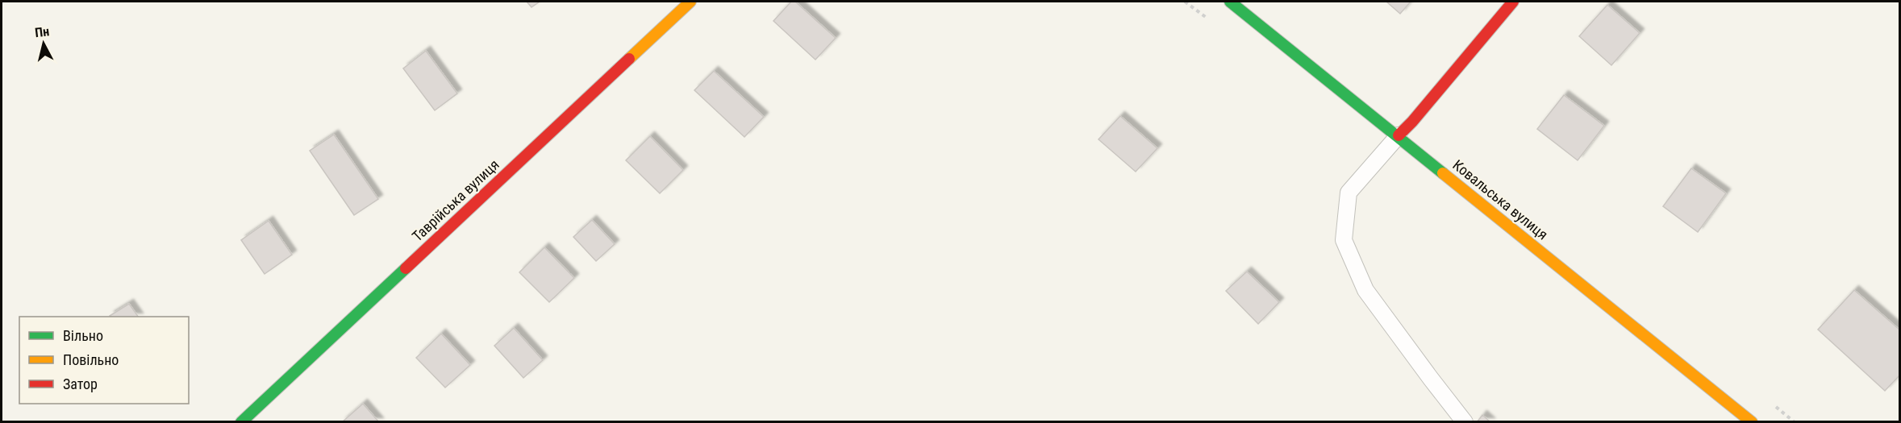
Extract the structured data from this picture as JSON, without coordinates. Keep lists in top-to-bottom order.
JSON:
{
  "streets": {
    "street": ["Ковальська вулиця", "Таврійська вулиця"]
  },
  "legend": ["Вільно", "Повільно", "Затор"],
  "north": "top"
}
